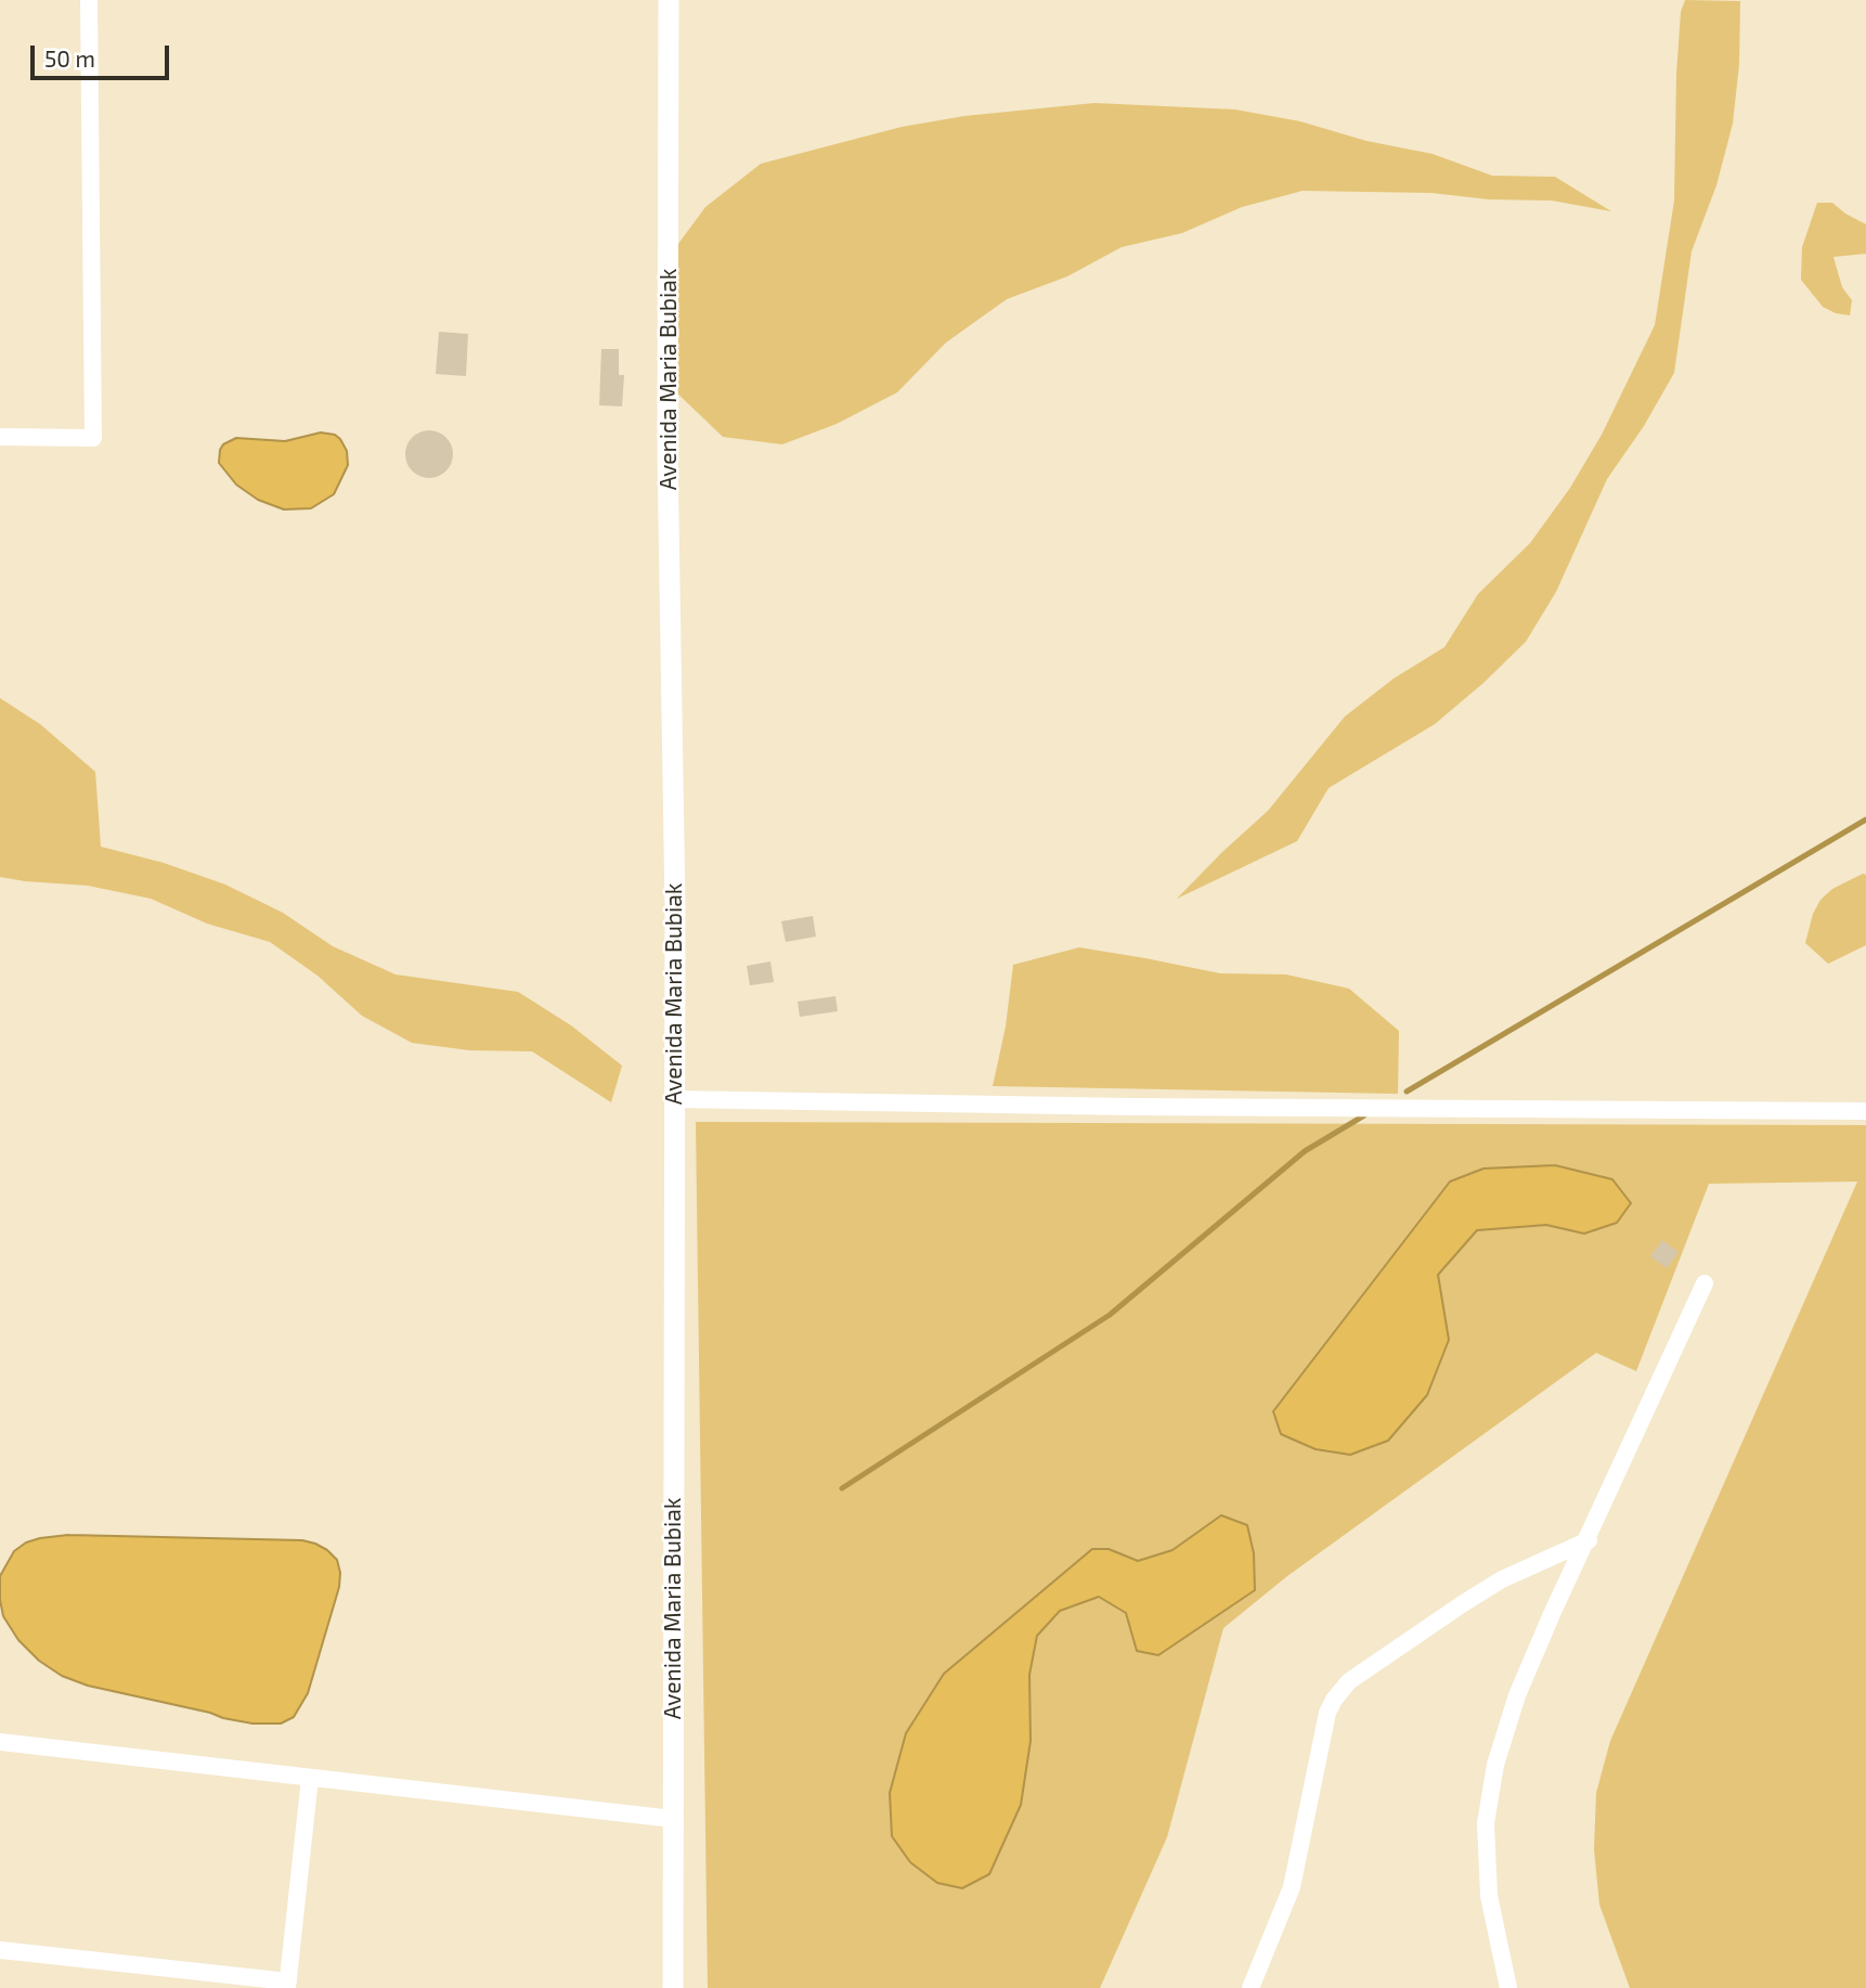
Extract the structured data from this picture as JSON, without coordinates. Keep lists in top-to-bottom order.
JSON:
{
  "streets": {
    "street": ["Avenida Maria Bubiak"]
  },
  "scale_bar": "50 m"
}
